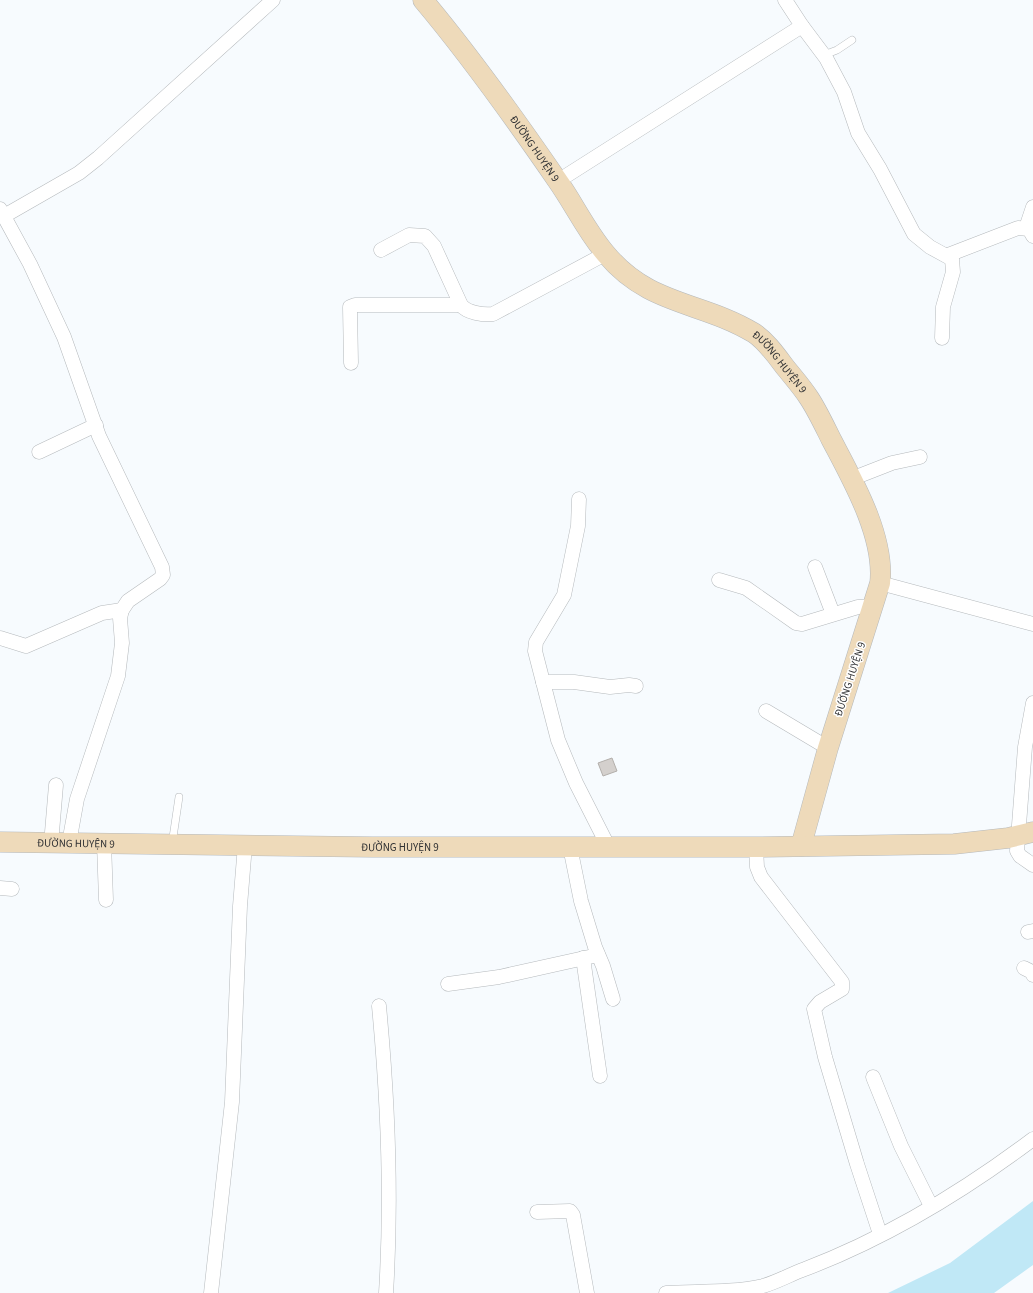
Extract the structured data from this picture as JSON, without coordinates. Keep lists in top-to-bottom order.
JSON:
{
  "streets": {
    "street": ["ĐƯỜNG HUYỆN 9"]
  }
}
